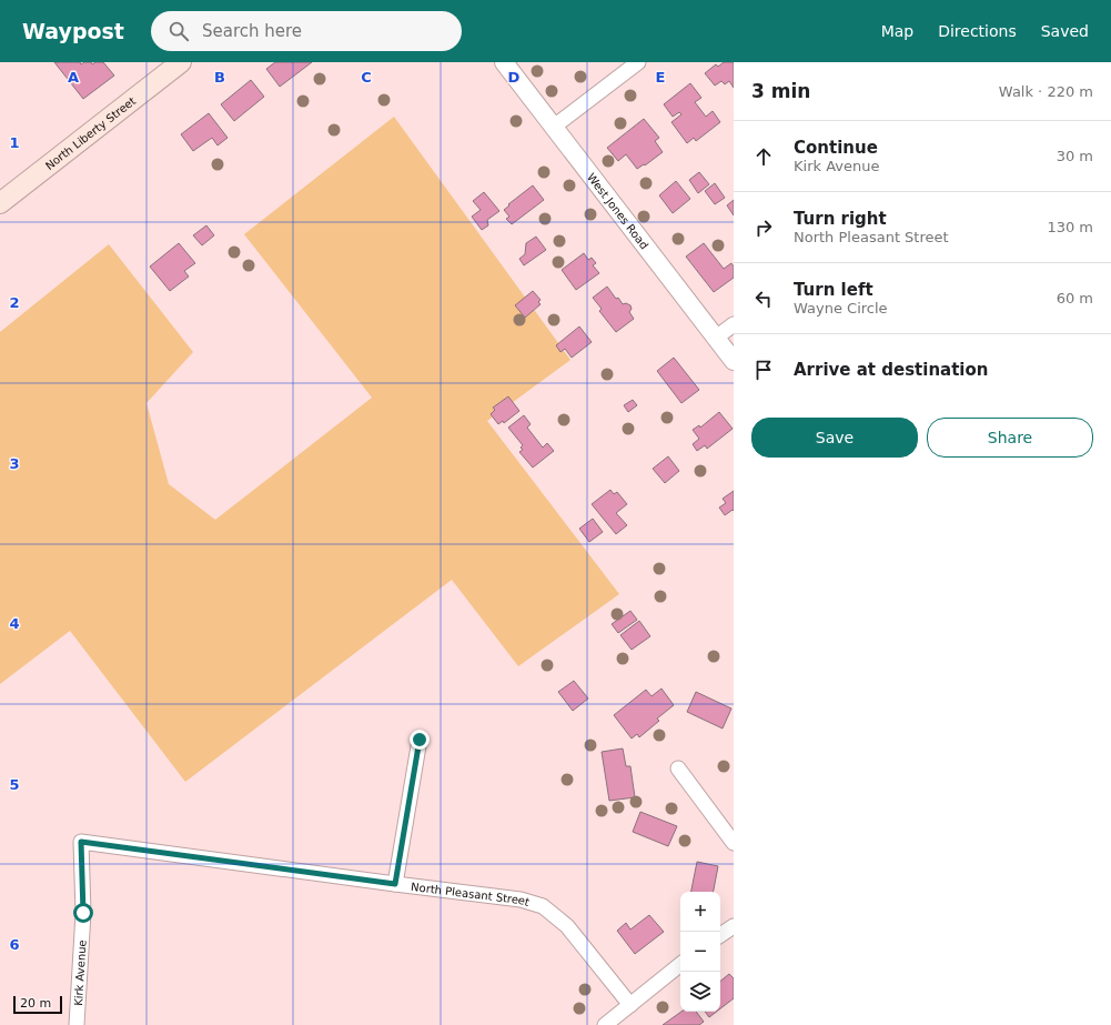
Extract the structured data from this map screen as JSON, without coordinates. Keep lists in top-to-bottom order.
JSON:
{
  "streets": {
    "main road": ["North Liberty Street"],
    "street": ["West Jones Road", "North Pleasant Street", "Kirk Avenue"]
  },
  "crossings": [
    ["North Pleasant Street", "Kirk Avenue"]
  ],
  "scale_bar": "20 m",
  "page": {
    "header": "Waypost",
    "search": "Search here",
    "nav": ["Map", "Directions", "Saved"],
    "heading": ["3 min", "Walk · 220 m"],
    "list": [
      ["Continue", "Kirk Avenue", "30 m"],
      ["Turn right", "North Pleasant Street", "130 m"],
      ["Turn left", "Wayne Circle", "60 m"],
      "Arrive at destination"
    ],
    "buttons": ["Save", "Share"],
    "map_buttons": ["+", "−"],
    "scale": "20 m"
  },
  "grid": {
    "columns": [
      "A",
      "B",
      "C",
      "D",
      "E"
    ],
    "rows": [
      "1",
      "2",
      "3",
      "4",
      "5",
      "6"
    ]
  }
}
